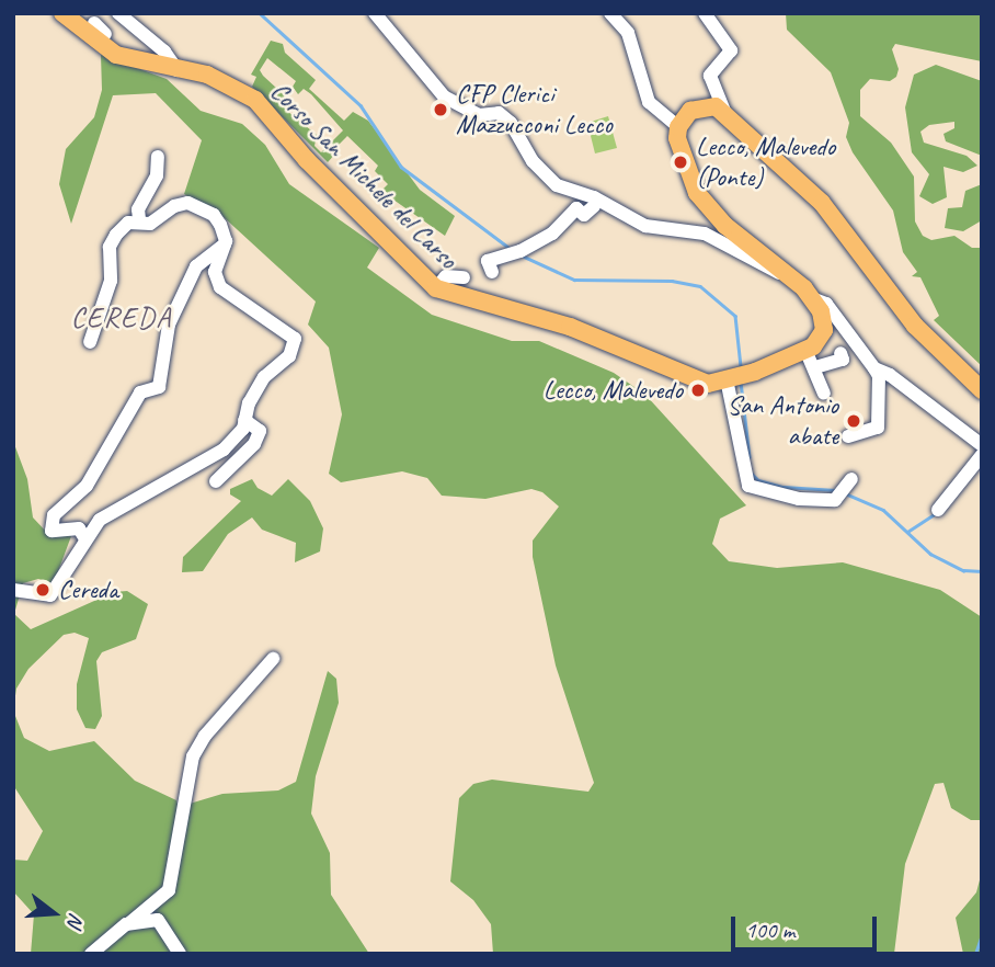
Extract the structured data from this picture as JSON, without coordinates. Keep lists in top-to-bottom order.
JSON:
{
  "streets": {
    "main road": ["Corso San Michele del Carso"]
  },
  "districts": ["CEREDA"],
  "places": [
    "CFP Clerici Mazzucconi Lecco",
    "Lecco, Malevedo (Ponte)",
    "Lecco, Malevedo",
    "San Antonio abate",
    "Cereda"
  ],
  "scale_bar": "100 m",
  "north": "right"
}
